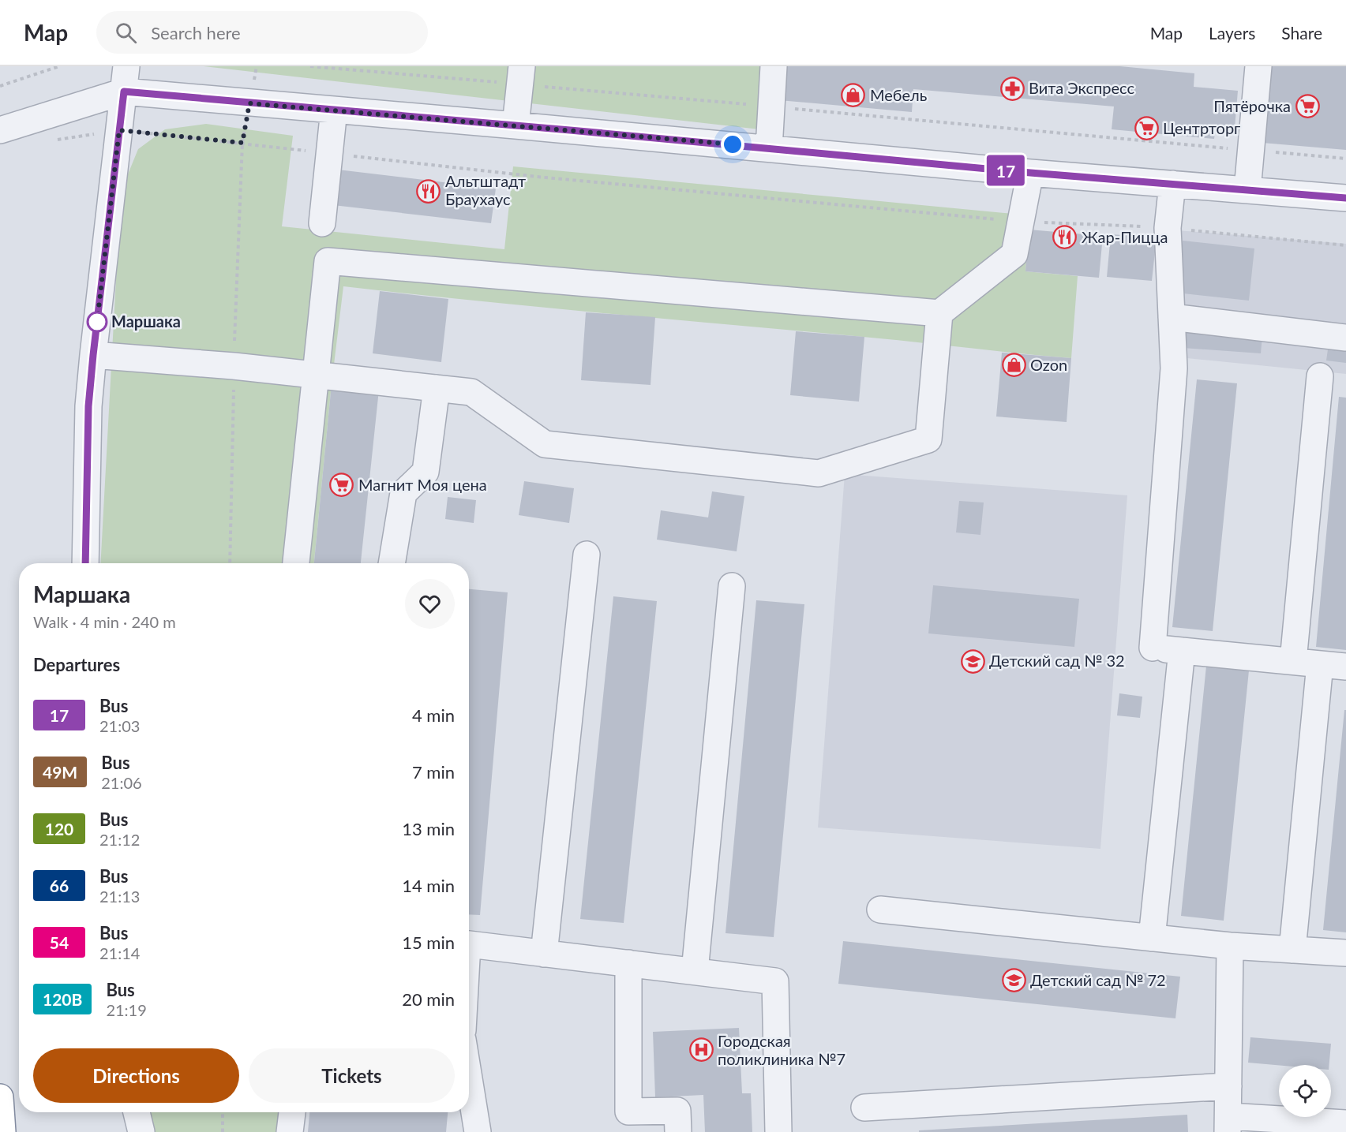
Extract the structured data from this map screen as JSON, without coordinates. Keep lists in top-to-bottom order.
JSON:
{
  "places": {
    "pharmacy": ["Вита Экспресс"],
    "shop": ["Мебель", "Ozon"],
    "supermarket": ["Пятёрочка", "Центрторг", "Магнит Моя цена"],
    "restaurant": ["Альтштадт Браухаус", "Жар-Пицца"],
    "other": ["Маршака"],
    "school or university": ["Детский сад № 32", "Детский сад № 72"],
    "hospital": ["Городская поликлиника №7"]
  },
  "lines": ["bus line 17"],
  "page": {
    "header": "Map",
    "search": "Search here",
    "nav": ["Map", "Layers", "Share"],
    "on_map": "17",
    "heading": [
      ["Маршака", "Walk · 4 min · 240 m"],
      "Departures"
    ],
    "list": [
      {
        "mark": "17",
        "name": "Bus",
        "note": "21:03",
        "value": "4 min"
      },
      {
        "mark": "49М",
        "name": "Bus",
        "note": "21:06",
        "value": "7 min"
      },
      {
        "mark": "120",
        "name": "Bus",
        "note": "21:12",
        "value": "13 min"
      },
      {
        "mark": "66",
        "name": "Bus",
        "note": "21:13",
        "value": "14 min"
      },
      {
        "mark": "54",
        "name": "Bus",
        "note": "21:14",
        "value": "15 min"
      },
      {
        "mark": "120В",
        "name": "Bus",
        "note": "21:19",
        "value": "20 min"
      }
    ],
    "buttons": ["Directions", "Tickets"]
  }
}
